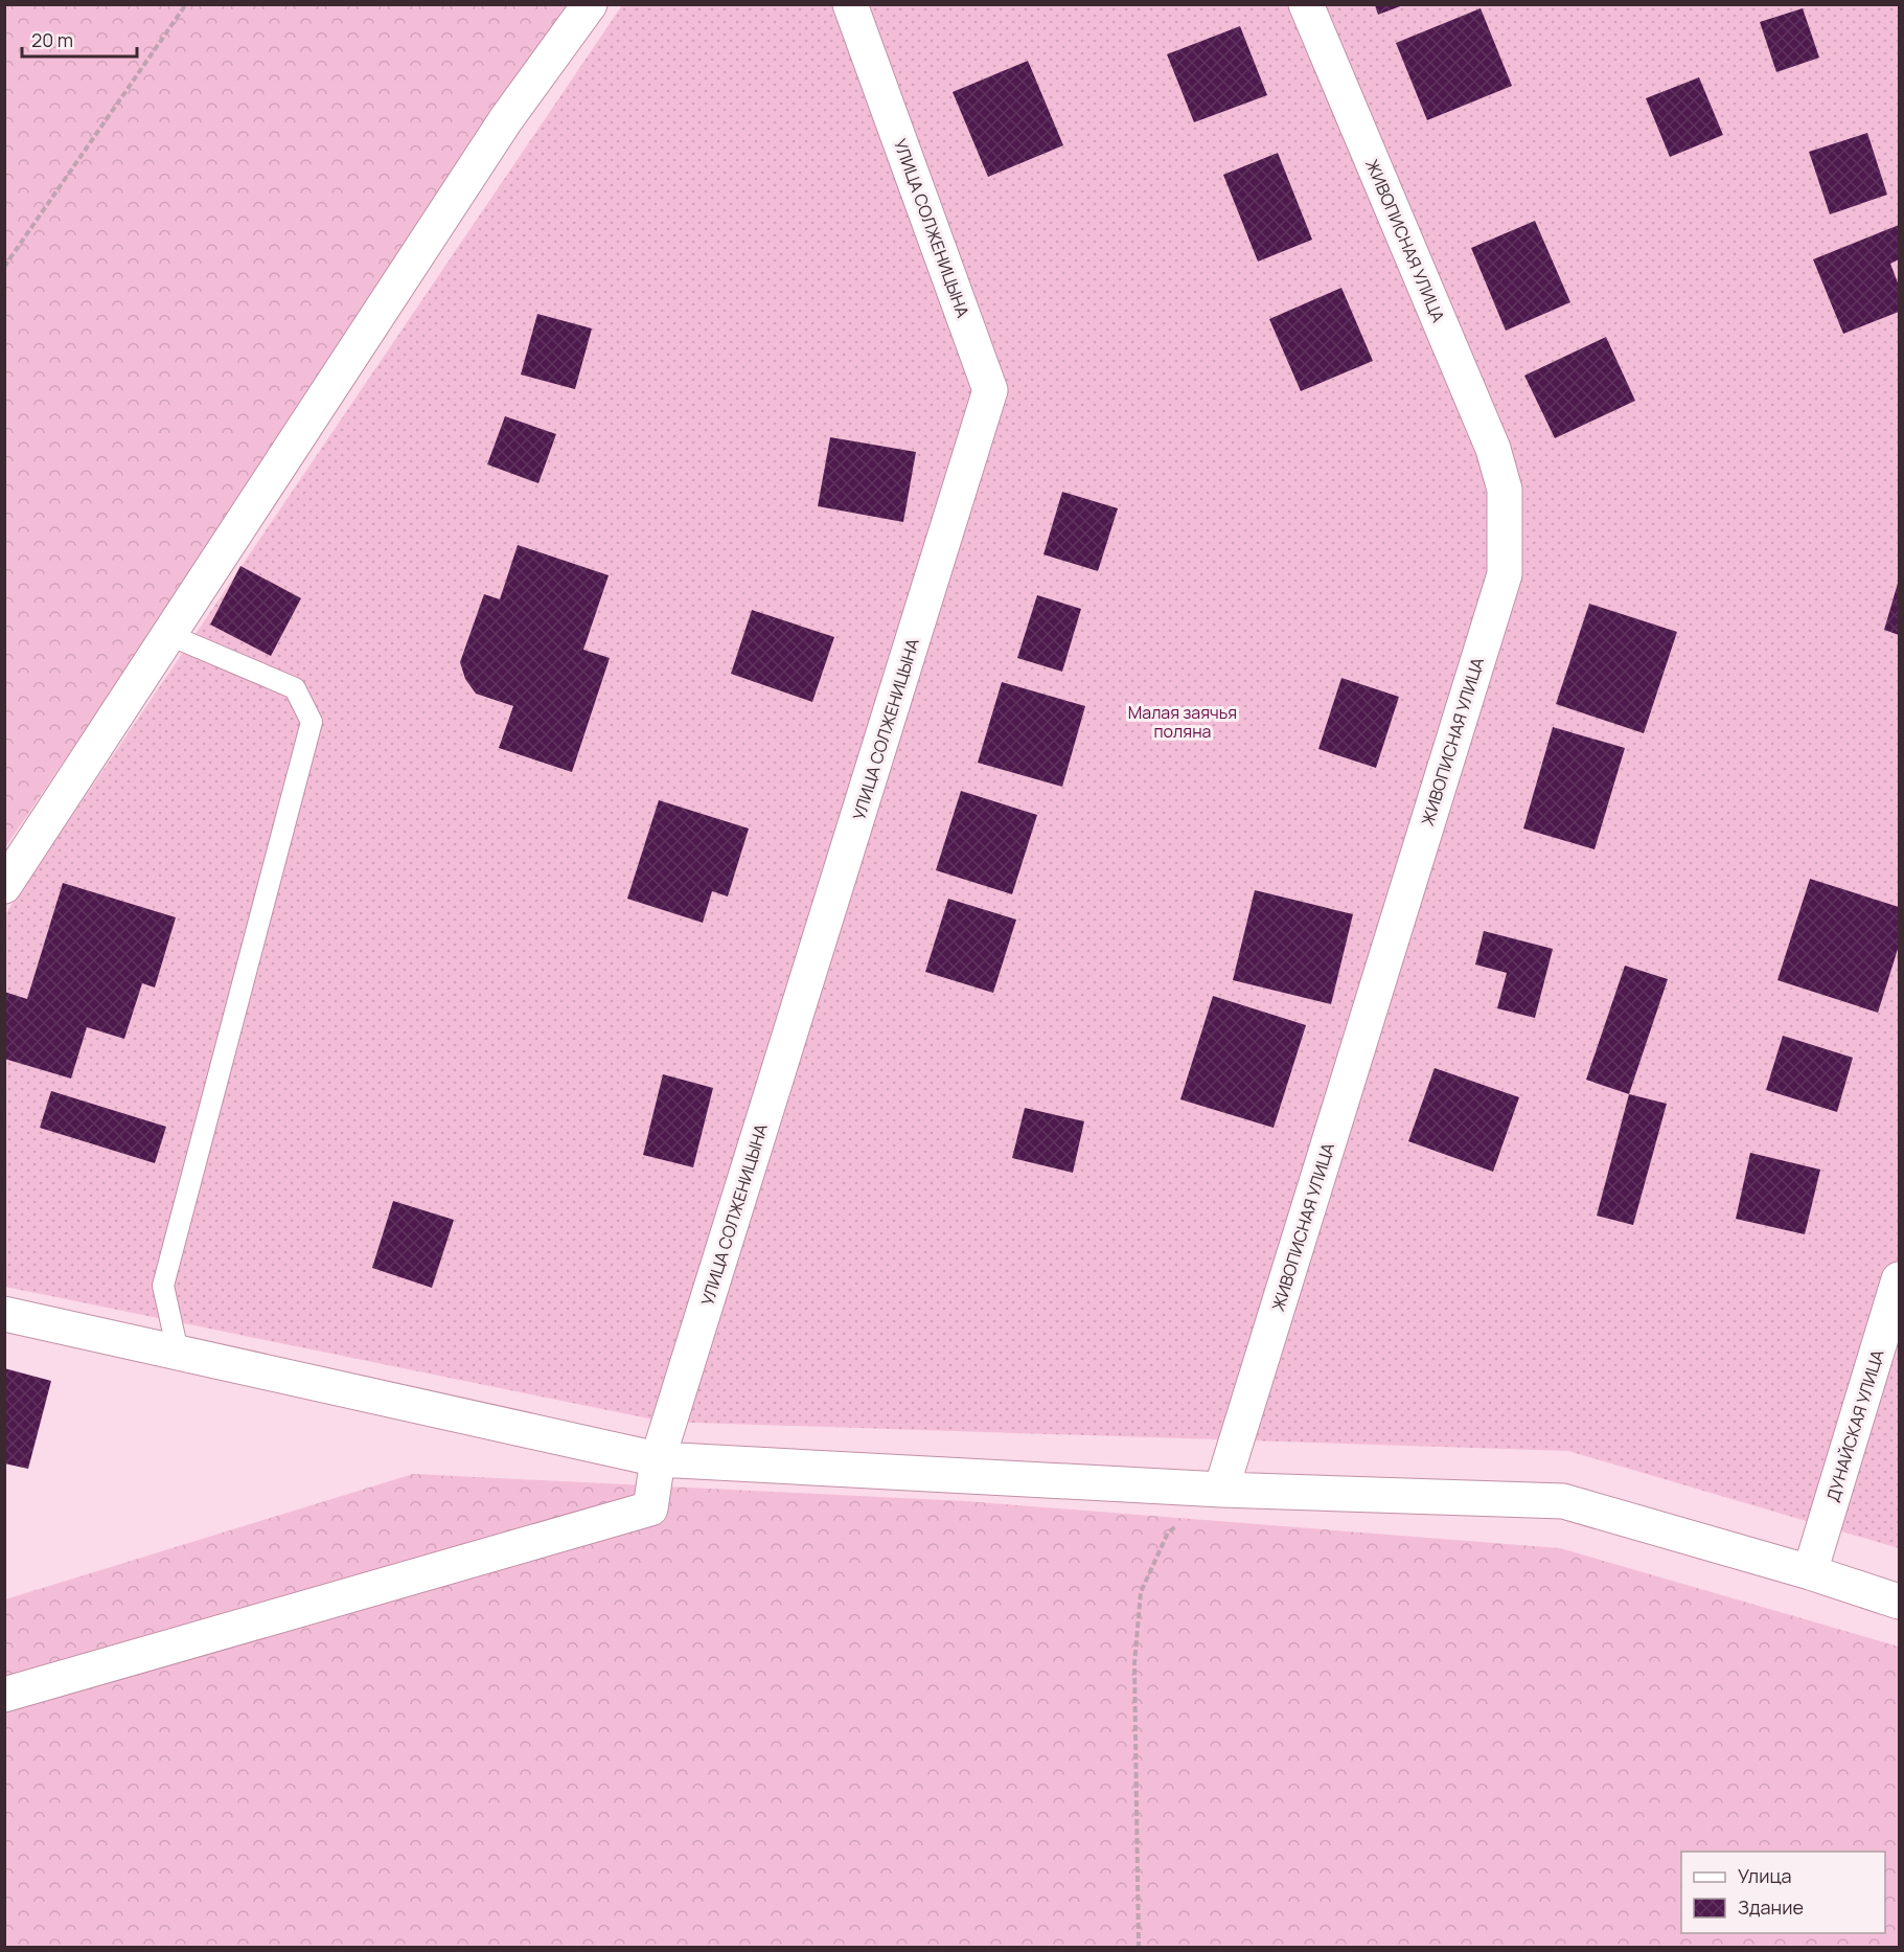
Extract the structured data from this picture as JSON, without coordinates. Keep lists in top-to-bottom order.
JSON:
{
  "streets": {
    "street": ["УЛИЦА СОЛЖЕНИЦЫНА", "ЖИВОПИСНАЯ УЛИЦА", "ДУНАЙСКАЯ УЛИЦА"]
  },
  "parks": ["Малая заячья поляна"],
  "legend": ["Улица", "Здание"],
  "scale_bar": "20 m"
}
